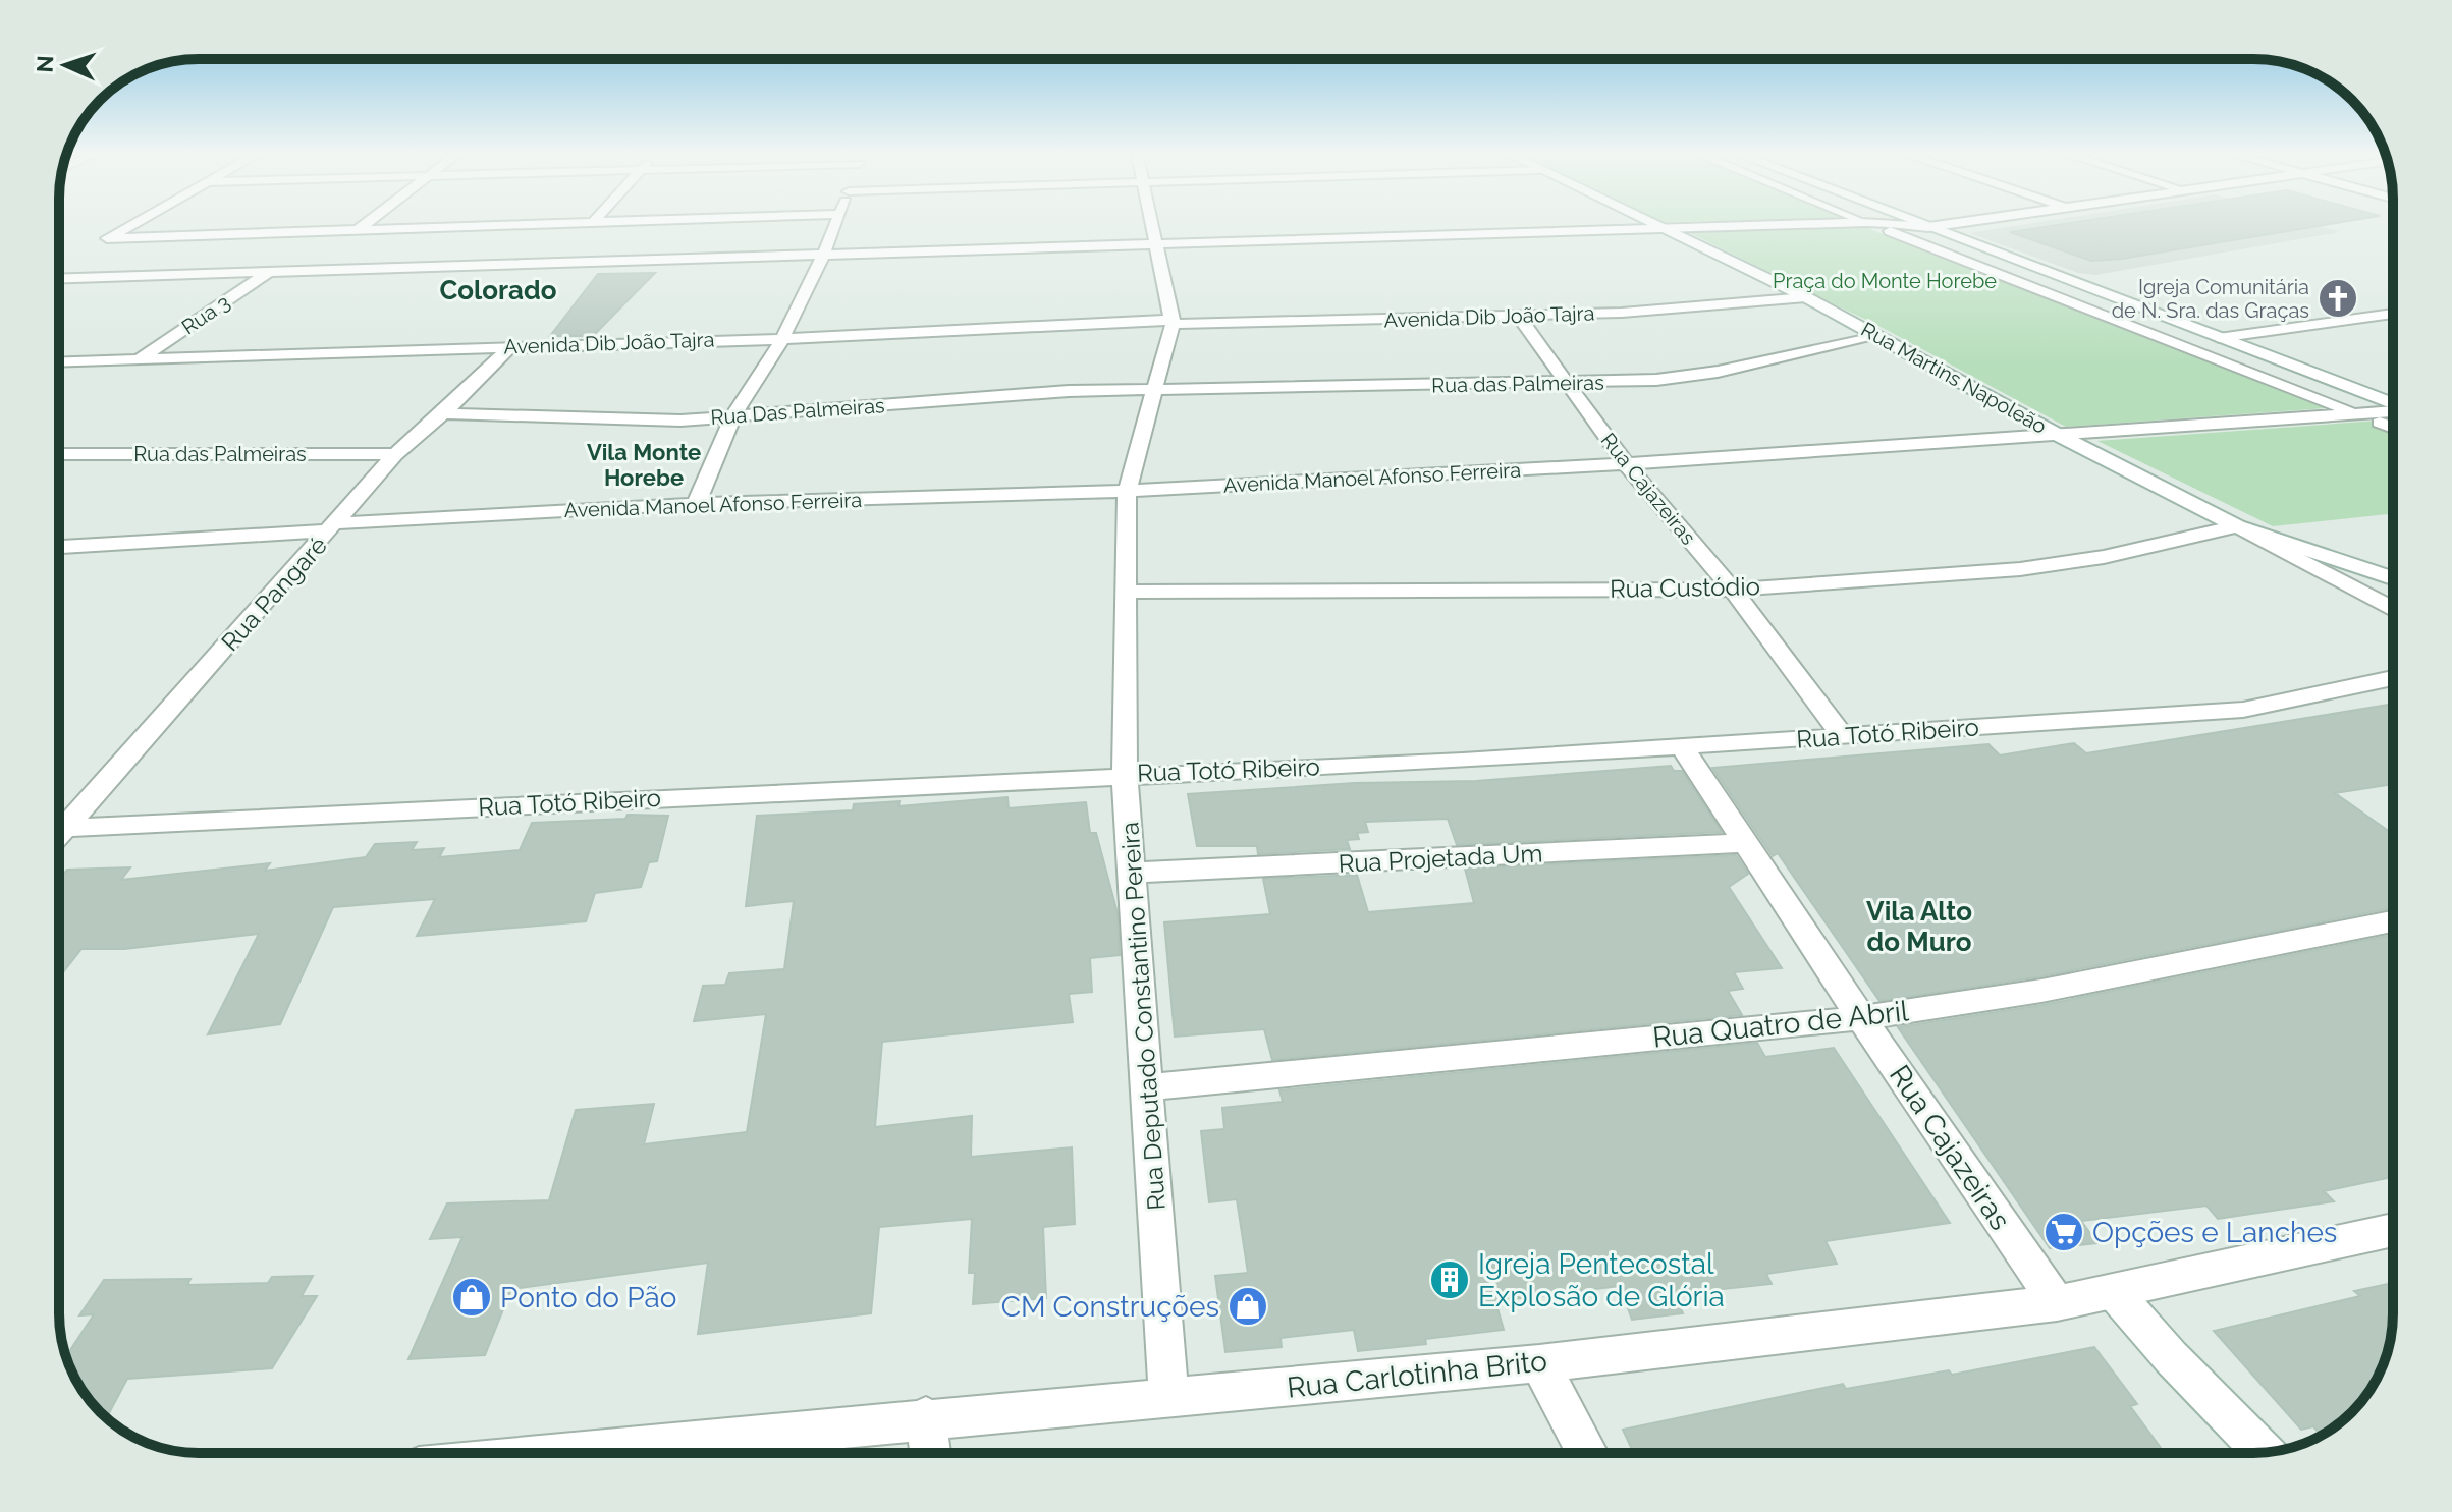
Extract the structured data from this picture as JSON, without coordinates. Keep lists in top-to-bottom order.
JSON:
{
  "streets": {
    "street": [
      "Rua 3",
      "Avenida Dib João Tajra",
      "Rua Martins Napoleão",
      "Rua das Palmeiras",
      "Rua Das Palmeiras",
      "Avenida Manoel Afonso Ferreira",
      "Rua Cajazeiras",
      "Rua Custódio",
      "Rua Pangaré",
      "Rua Totó Ribeiro",
      "Rua Projetada Um",
      "Rua Deputado Constantino Pereira",
      "Rua Quatro de Abril",
      "Rua Carlotinha Brito"
    ]
  },
  "crossings": [
    ["Rua 3", "Avenida Dib João Tajra"],
    ["Avenida Dib João Tajra", "Rua Martins Napoleão"],
    ["Avenida Dib João Tajra", "Rua Cajazeiras"],
    ["Avenida Dib João Tajra", "Rua Pangaré"],
    ["Avenida Dib João Tajra", "Rua Deputado Constantino Pereira"],
    ["Rua Martins Napoleão", "Rua das Palmeiras"],
    ["Rua Martins Napoleão", "Avenida Manoel Afonso Ferreira"],
    ["Rua Martins Napoleão", "Rua Custódio"],
    ["Rua das Palmeiras", "Rua Das Palmeiras"],
    ["Rua das Palmeiras", "Rua Cajazeiras"],
    ["Rua das Palmeiras", "Rua Pangaré"],
    ["Rua das Palmeiras", "Rua Deputado Constantino Pereira"],
    ["Rua Das Palmeiras", "Rua Pangaré"],
    ["Rua Das Palmeiras", "Rua Deputado Constantino Pereira"],
    ["Avenida Manoel Afonso Ferreira", "Rua Cajazeiras"],
    ["Avenida Manoel Afonso Ferreira", "Rua Pangaré"],
    ["Avenida Manoel Afonso Ferreira", "Rua Deputado Constantino Pereira"],
    ["Rua Cajazeiras", "Rua Custódio"],
    ["Rua Cajazeiras", "Rua Totó Ribeiro"],
    ["Rua Cajazeiras", "Rua Projetada Um"],
    ["Rua Cajazeiras", "Rua Quatro de Abril"],
    ["Rua Cajazeiras", "Rua Carlotinha Brito"],
    ["Rua Custódio", "Rua Deputado Constantino Pereira"],
    ["Rua Totó Ribeiro", "Rua Deputado Constantino Pereira"],
    ["Rua Projetada Um", "Rua Deputado Constantino Pereira"],
    ["Rua Deputado Constantino Pereira", "Rua Quatro de Abril"],
    ["Rua Deputado Constantino Pereira", "Rua Carlotinha Brito"]
  ],
  "districts": ["Colorado", "Vila Monte Horebe", "Vila Alto do Muro"],
  "parks": ["Praça do Monte Horebe"],
  "places": {
    "church": ["Igreja Comunitária de N. Sra. das Graças"],
    "supermarket": ["Opções e Lanches"],
    "building": ["Igreja Pentecostal Explosão de Glória"],
    "shop": ["Ponto do Pão", "CM Construções"]
  },
  "north": "left"
}
